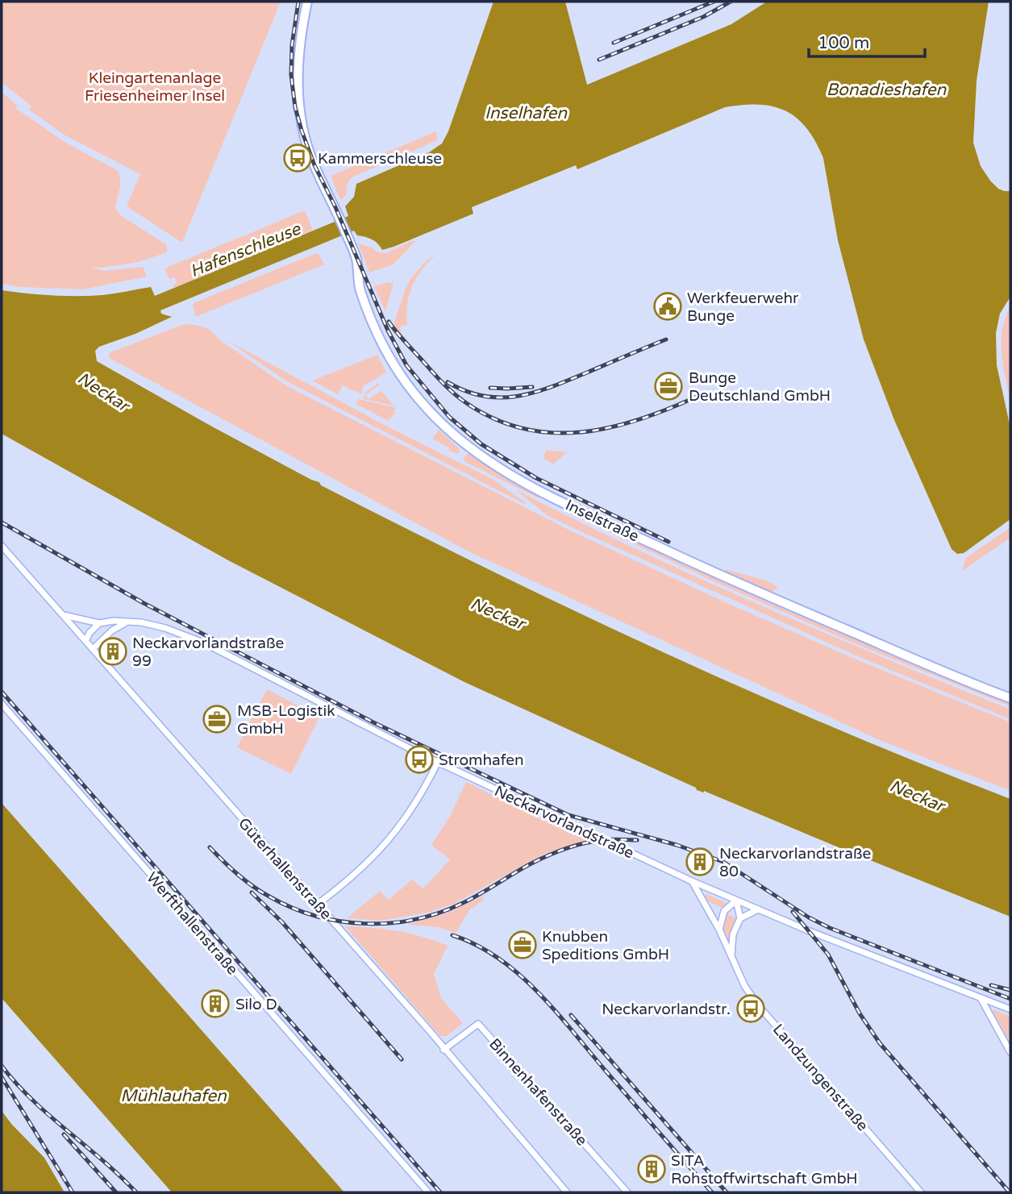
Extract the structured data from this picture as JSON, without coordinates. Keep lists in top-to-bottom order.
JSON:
{
  "streets": {
    "street": [
      "Inselstraße",
      "Neckarvorlandstraße",
      "Güterhallenstraße",
      "Werfthallenstraße",
      "Landzungenstraße",
      "Binnenhafenstraße"
    ]
  },
  "crossings": [
    ["Neckarvorlandstraße", "Güterhallenstraße"],
    ["Neckarvorlandstraße", "Landzungenstraße"],
    ["Güterhallenstraße", "Binnenhafenstraße"]
  ],
  "water": [
    "Bonadieshafen",
    "Inselhafen",
    "Hafenschleuse",
    "Neckar",
    "Mühlauhafen"
  ],
  "parks": ["Kleingartenanlage Friesenheimer Insel"],
  "places": {
    "bus stop": ["Kammerschleuse", "Stromhafen", "Neckarvorlandstr."],
    "public building": ["Werkfeuerwehr Bunge"],
    "office": ["Bunge Deutschland GmbH", "MSB-Logistik GmbH", "Knubben Speditions GmbH"],
    "building": [
      "Neckarvorlandstraße 99",
      "Neckarvorlandstraße 80",
      "Silo D",
      "SITA Rohstoffwirtschaft GmbH"
    ]
  },
  "scale_bar": "100 m"
}
